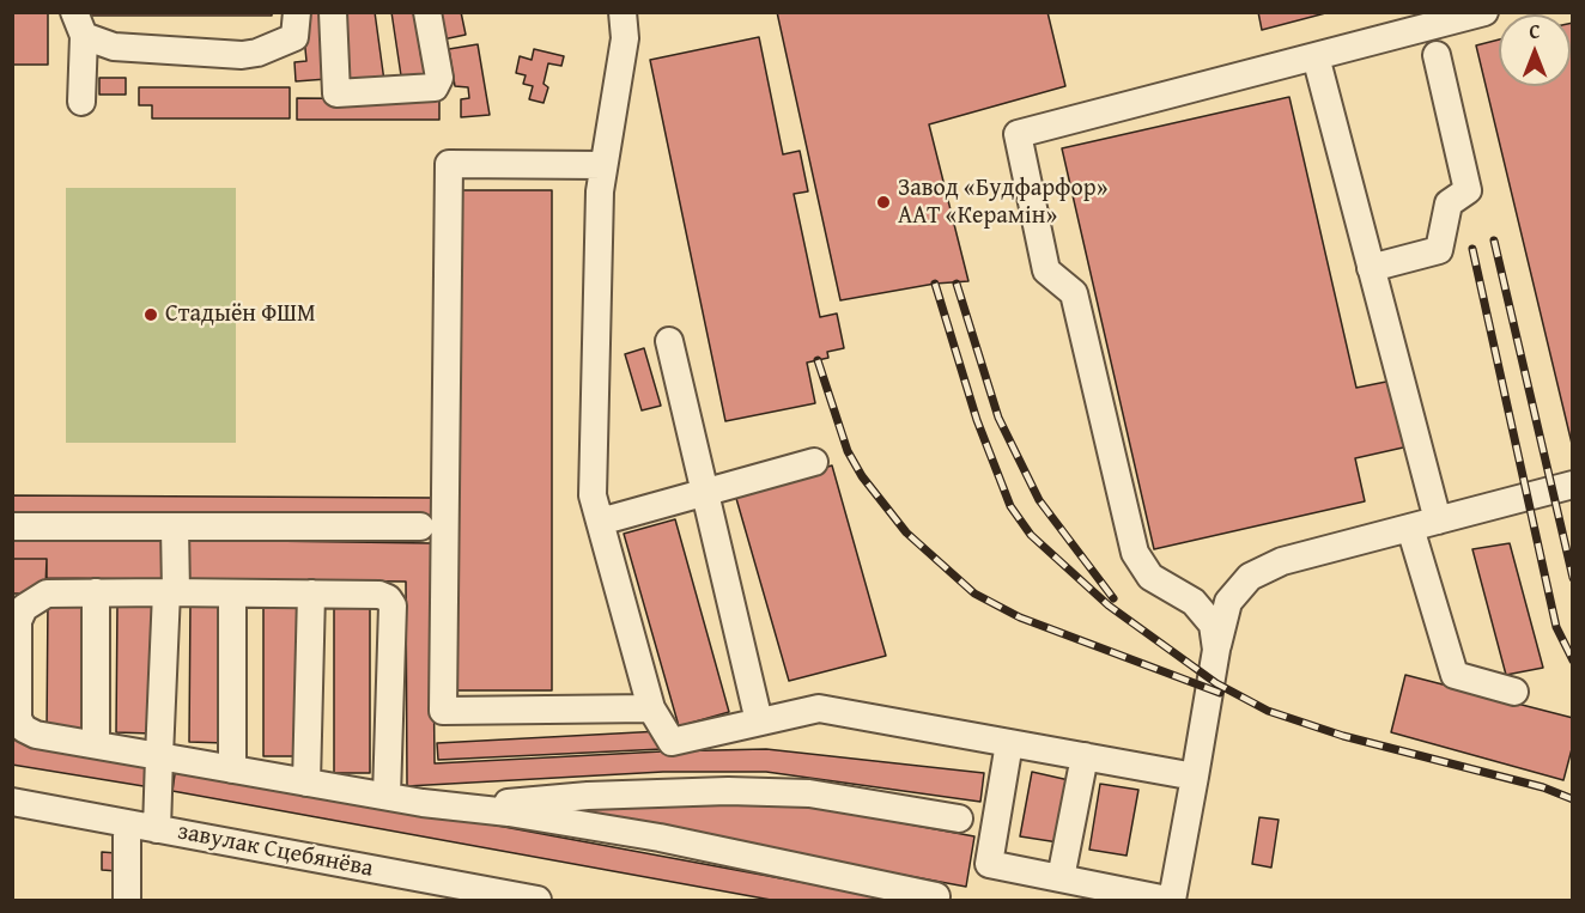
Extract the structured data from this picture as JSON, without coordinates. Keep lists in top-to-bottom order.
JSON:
{
  "streets": {
    "street": ["завулак Сцебянёва"]
  },
  "places": ["Завод «Будфарфор» ААТ «Керамін»", "Стадыён ФШМ"],
  "north": "top"
}
